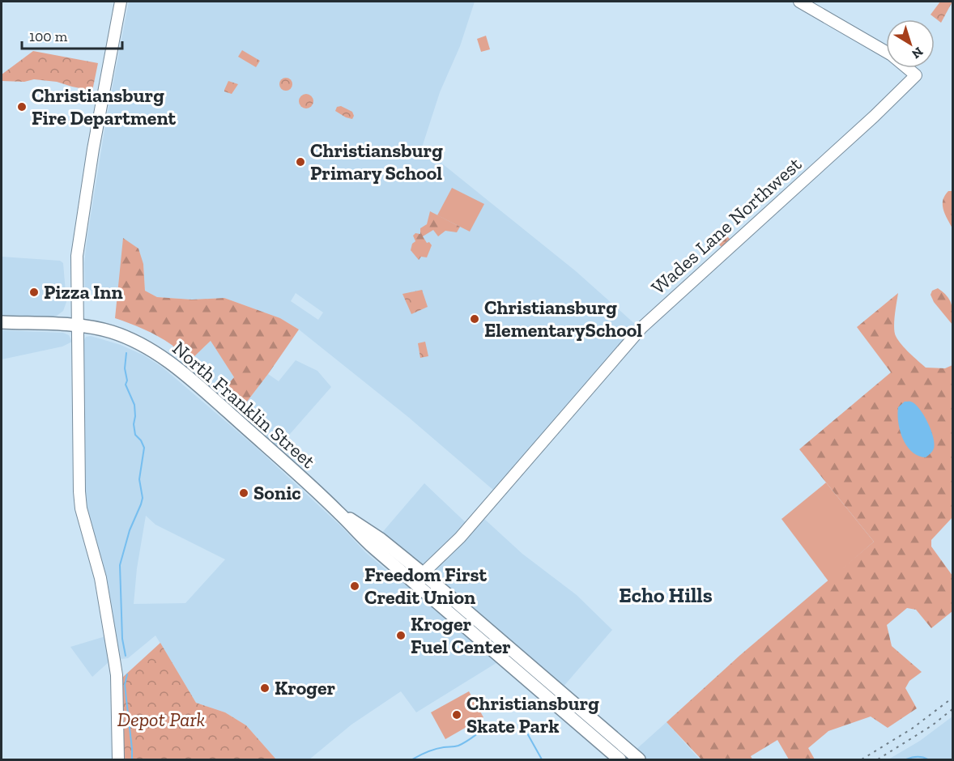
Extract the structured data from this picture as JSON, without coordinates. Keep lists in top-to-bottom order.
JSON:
{
  "streets": {
    "main road": ["North Franklin Street"],
    "street": ["Wades Lane Northwest"]
  },
  "crossings": [
    ["Wades Lane Northwest", "North Franklin Street"]
  ],
  "districts": ["Echo Hills"],
  "parks": ["Depot Park"],
  "places": [
    "Christiansburg Fire Department",
    "Christiansburg Primary School",
    "Pizza Inn",
    "Christiansburg ElementarySchool",
    "Sonic",
    "Freedom First Credit Union",
    "Kroger Fuel Center",
    "Kroger",
    "Christiansburg Skate Park"
  ],
  "scale_bar": "100 m",
  "north": "bottom right"
}
